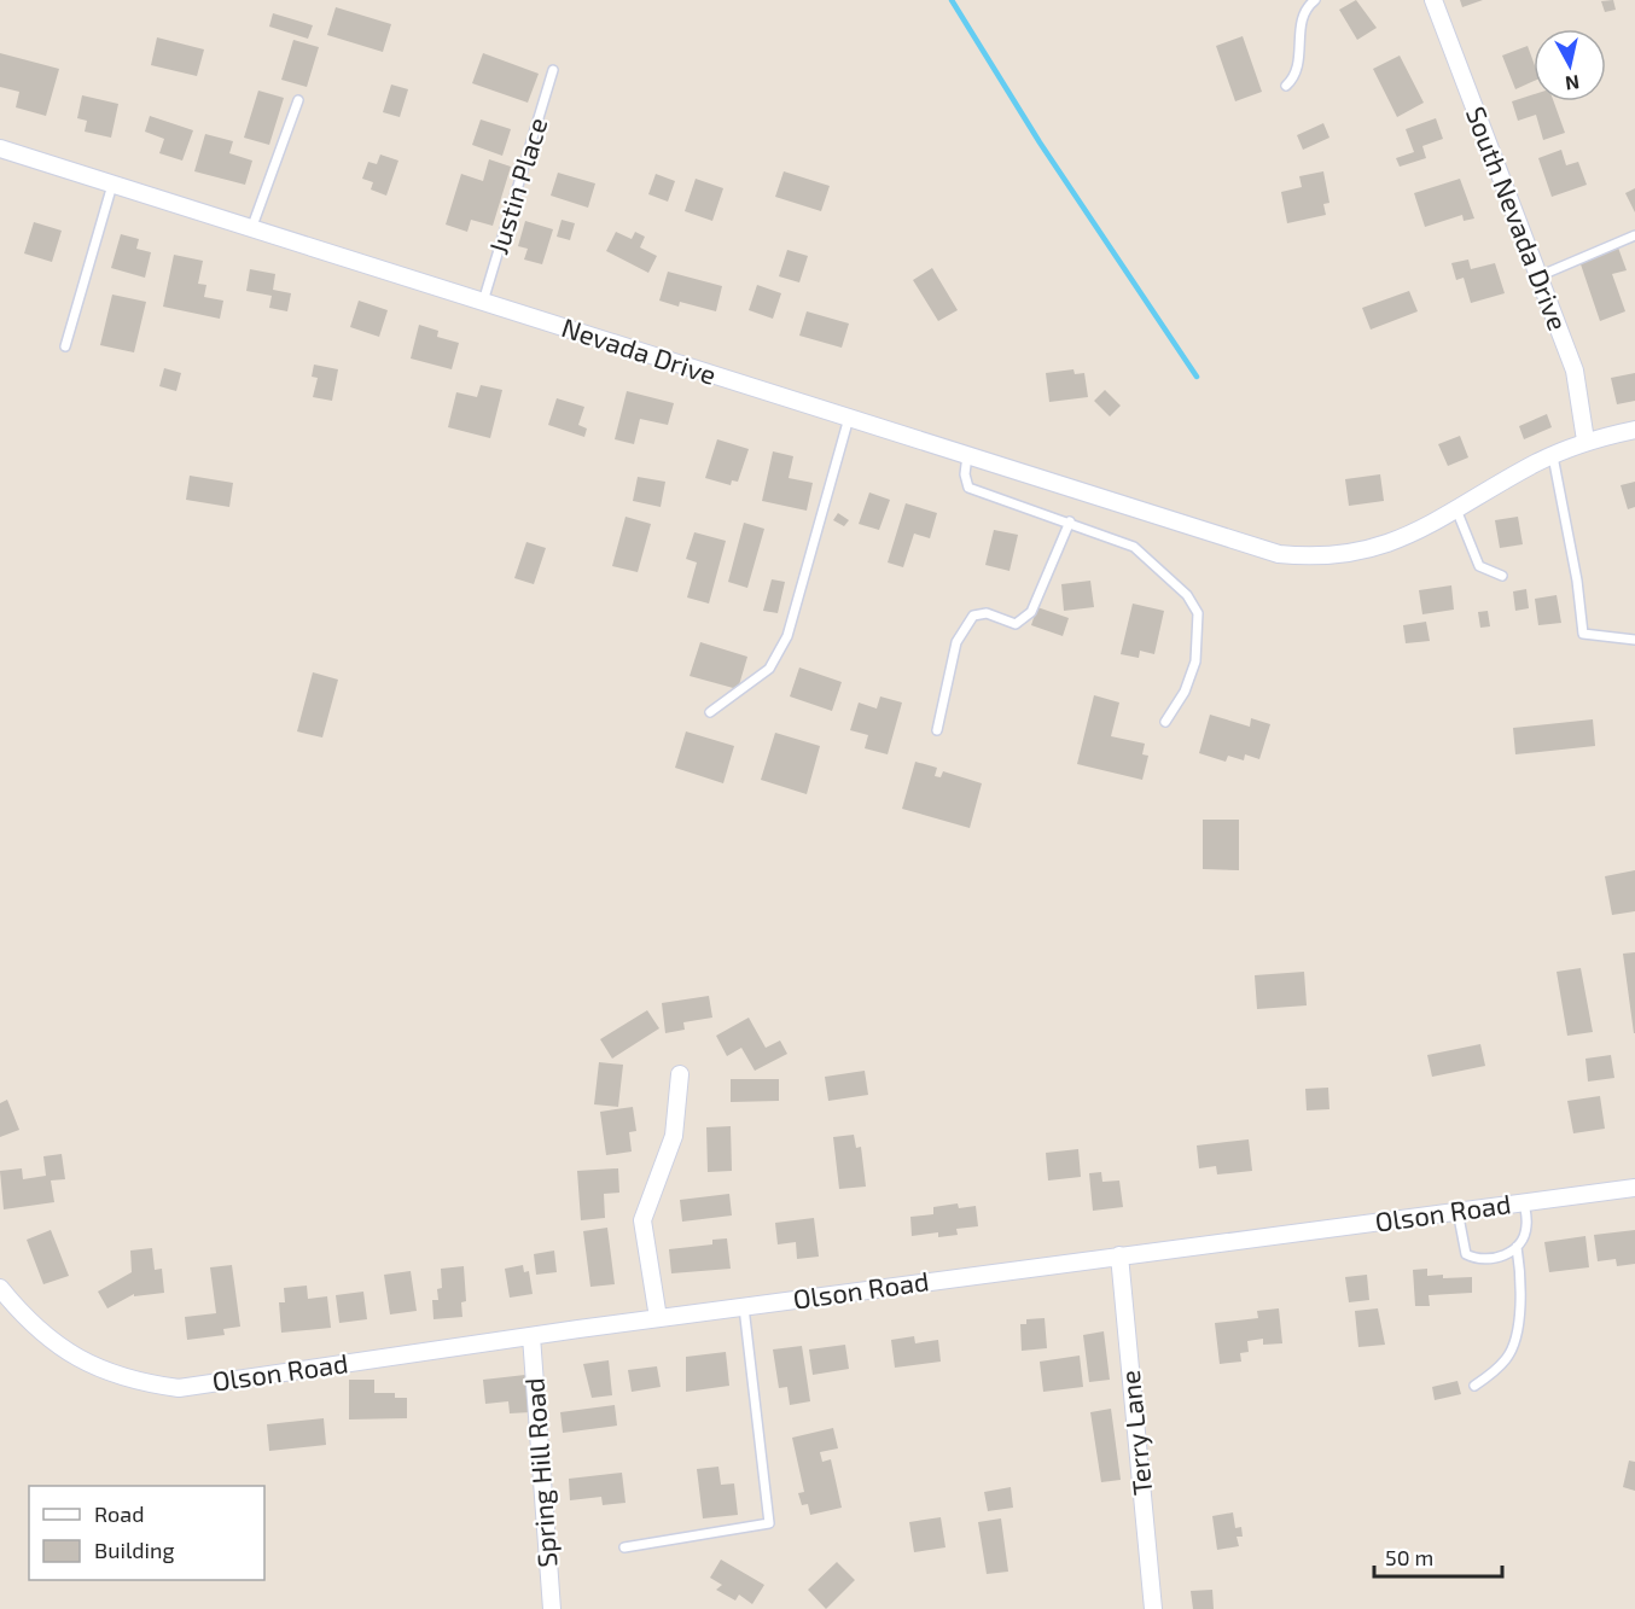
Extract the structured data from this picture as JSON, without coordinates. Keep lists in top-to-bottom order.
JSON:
{
  "streets": {
    "street": [
      "South Nevada Drive",
      "Nevada Drive",
      "Olson Road",
      "Terry Lane",
      "Spring Hill Road"
    ],
    "lane": ["Justin Place"]
  },
  "crossings": [
    ["Justin Place", "Nevada Drive"],
    ["Olson Road", "Terry Lane"],
    ["Olson Road", "Spring Hill Road"]
  ],
  "legend": ["Road", "Building"],
  "scale_bar": "50 m",
  "north": "bottom"
}
